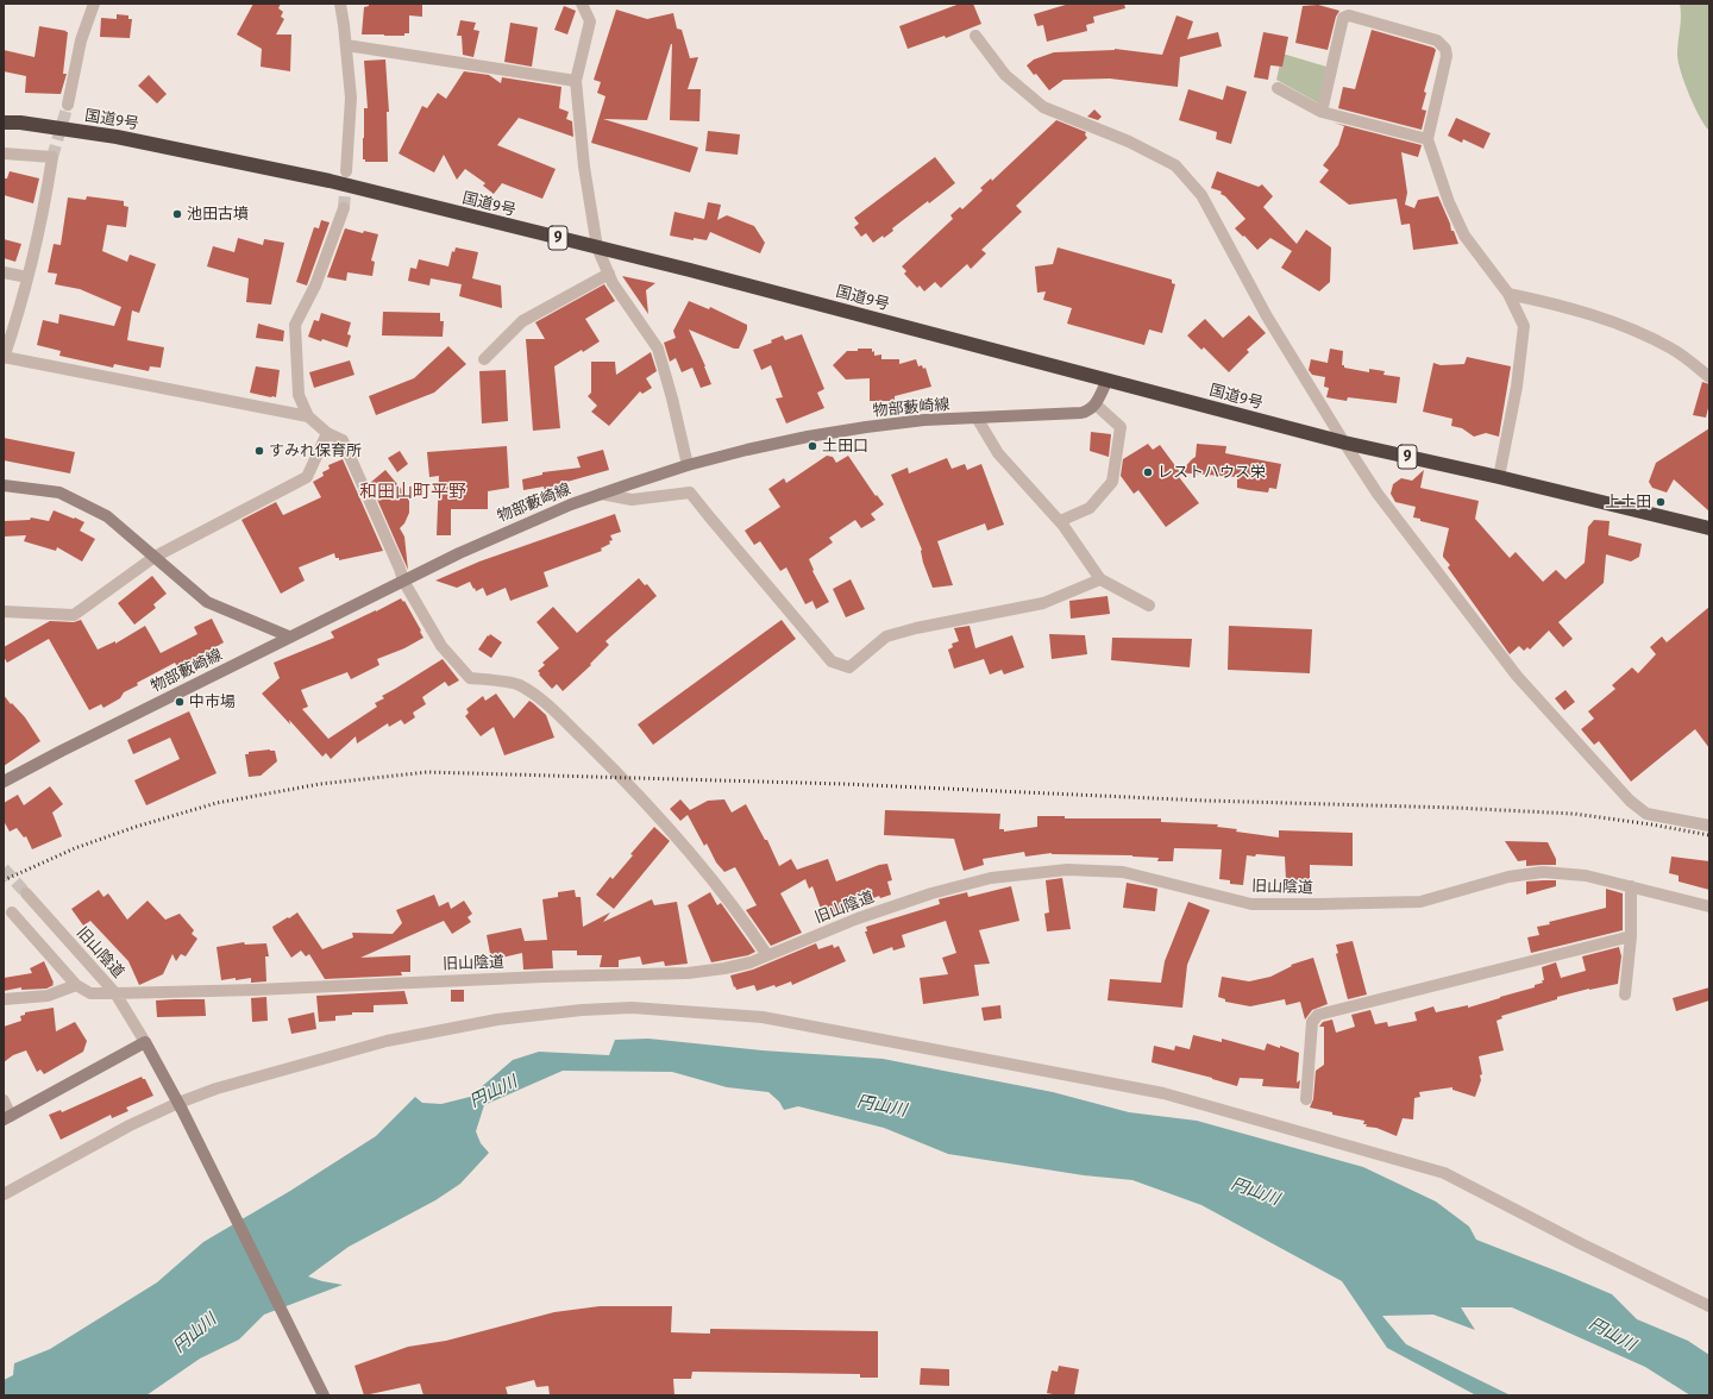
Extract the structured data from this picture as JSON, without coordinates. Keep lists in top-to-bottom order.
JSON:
{
  "streets": {
    "highway": ["国道9号", "9"],
    "main road": ["物部藪崎線"],
    "street": ["旧山陰道"]
  },
  "districts": ["和田山町平野"],
  "water": ["円山川"],
  "places": [
    "池田古墳",
    "土田口",
    "すみれ保育所",
    "レストハウス栄",
    "上土田",
    "中市場"
  ]
}
